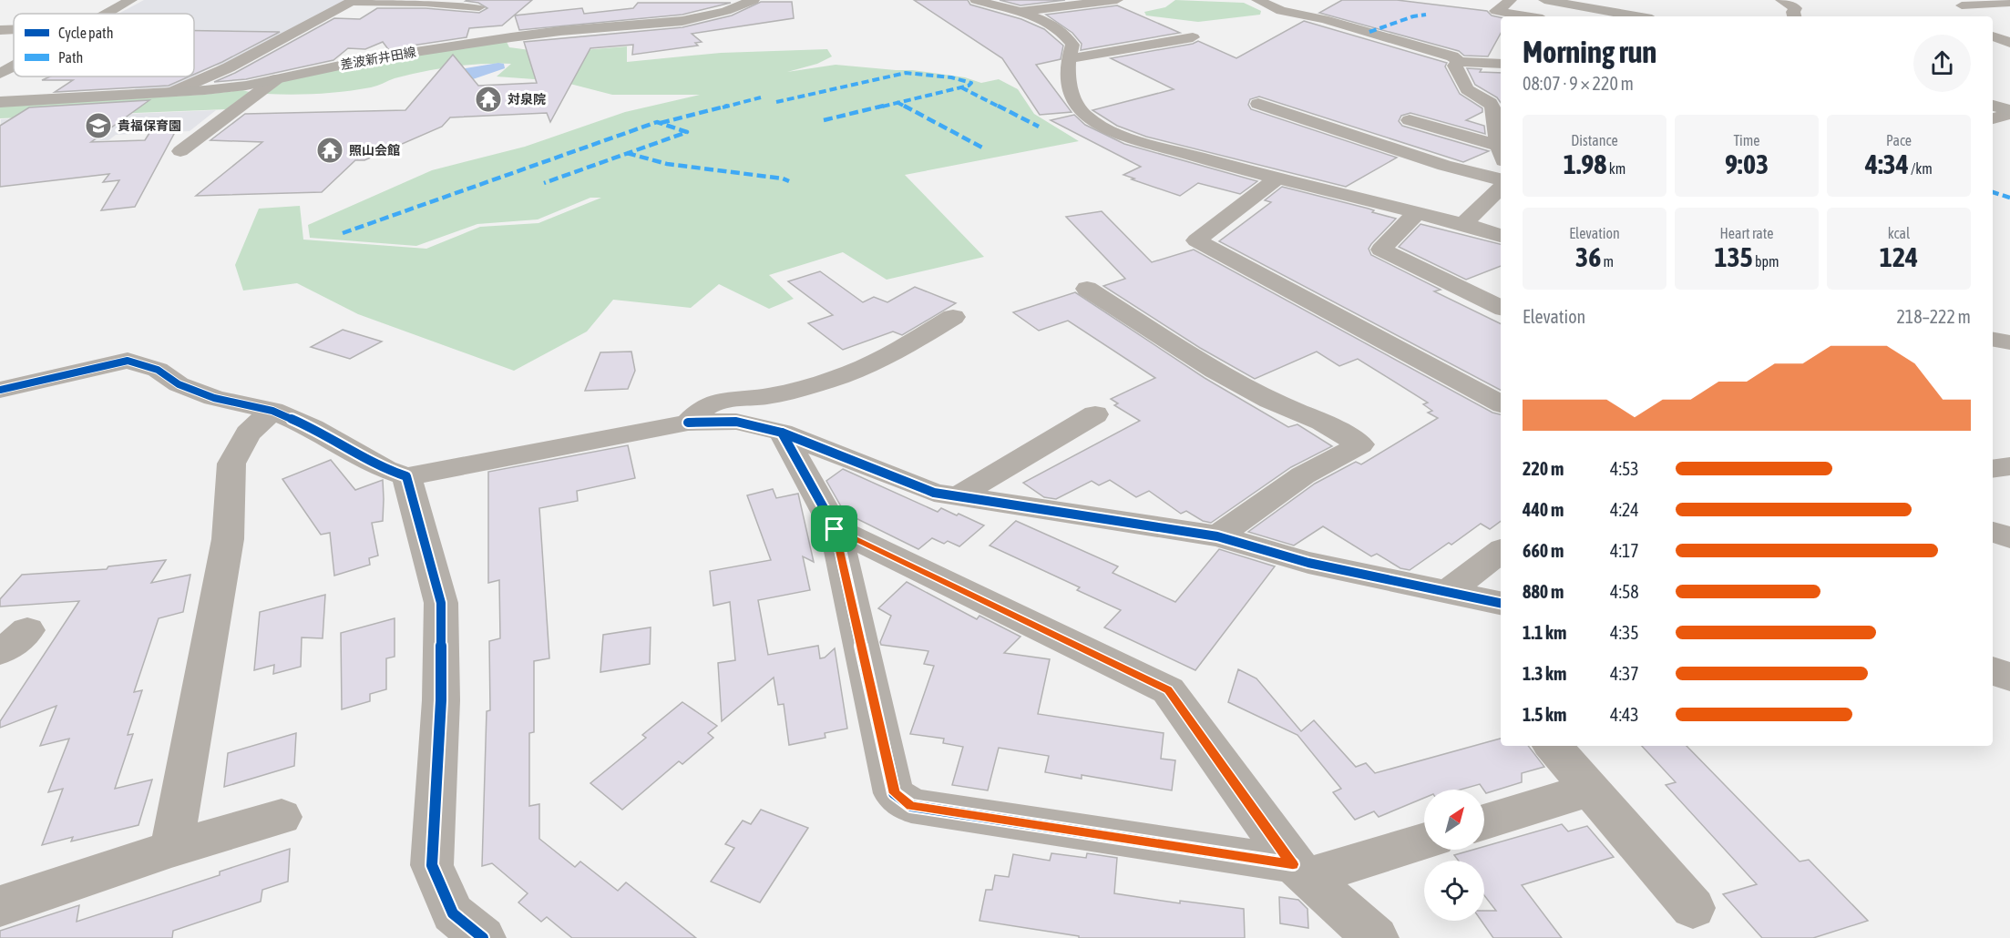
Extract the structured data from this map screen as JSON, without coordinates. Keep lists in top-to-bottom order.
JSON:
{
  "streets": {
    "main road": ["差波新井田線"]
  },
  "places": {
    "temple": ["対泉院", "照山会館"],
    "school or university": ["貴福保育園"]
  },
  "legend": ["Cycle path", "Path"],
  "north": "top right",
  "page": {
    "heading": ["Morning run", "08:07 · 9 × 220 m"],
    "stats": [
      ["Distance", "1.98 km"],
      ["Time", "9:03"],
      ["Pace", "4:34 /km"],
      ["Elevation", "36 m"],
      ["Heart rate", "135 bpm"],
      ["kcal", "124"]
    ],
    "chart": ["Elevation", "218–222 m"],
    "list": [
      {
        "name": "220 m",
        "note": "4:53"
      },
      {
        "name": "440 m",
        "note": "4:24"
      },
      {
        "name": "660 m",
        "note": "4:17"
      },
      {
        "name": "880 m",
        "note": "4:58"
      },
      {
        "name": "1.1 km",
        "note": "4:35"
      },
      {
        "name": "1.3 km",
        "note": "4:37"
      },
      {
        "name": "1.5 km",
        "note": "4:43"
      }
    ]
  }
}
